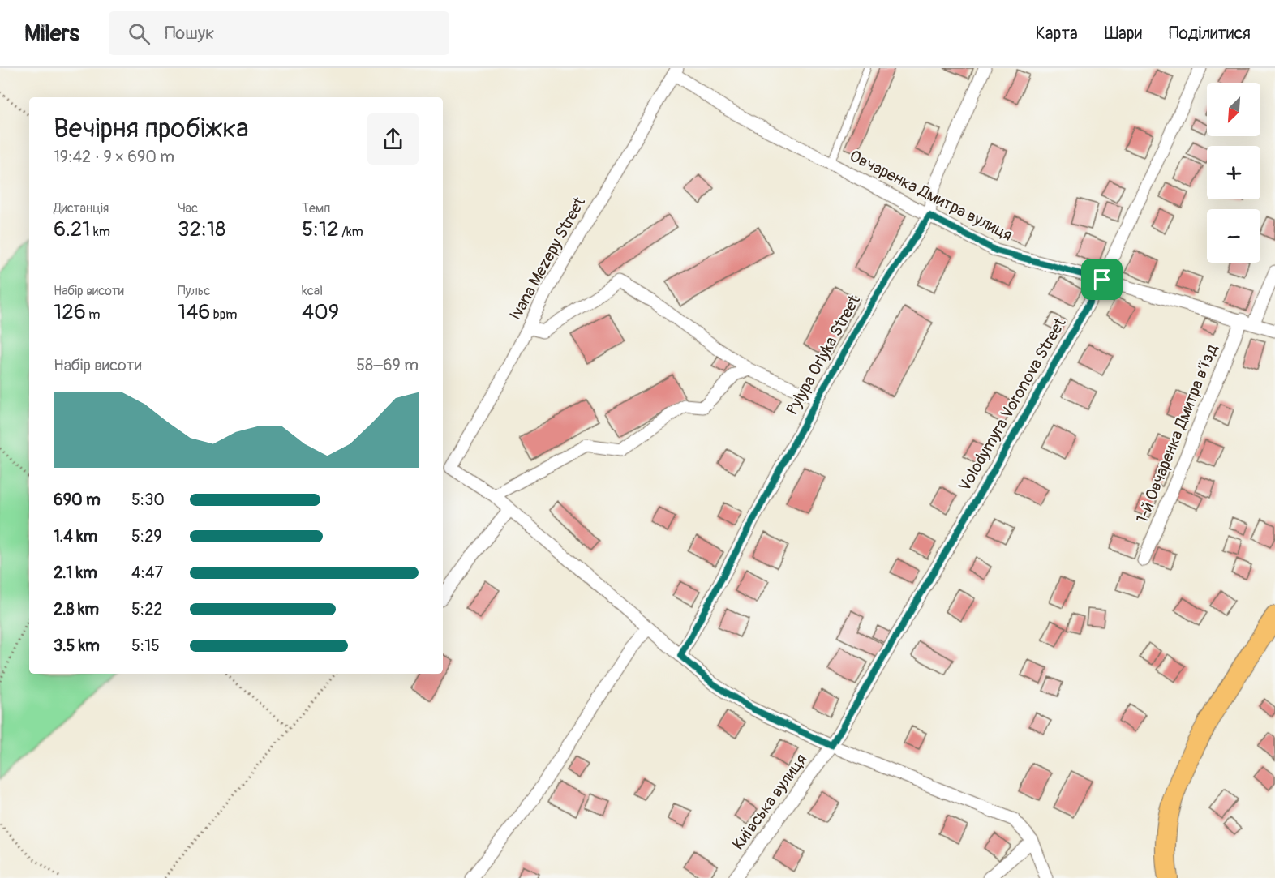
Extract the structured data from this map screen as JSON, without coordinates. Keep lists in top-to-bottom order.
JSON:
{
  "streets": {
    "street": [
      "Овчаренка Дмитра вулиця",
      "Ivana Mezepy Street",
      "Pylypa Orlyka Street",
      "Volodymyra Voronova Street",
      "1-й Овчаренка Дмитра в’їзд",
      "Київська вулиця"
    ]
  },
  "crossings": [
    ["Овчаренка Дмитра вулиця", "Ivana Mezepy Street"],
    ["Овчаренка Дмитра вулиця", "Pylypa Orlyka Street"],
    ["Овчаренка Дмитра вулиця", "Volodymyra Voronova Street"],
    ["Овчаренка Дмитра вулиця", "1-й Овчаренка Дмитра в’їзд"],
    ["Volodymyra Voronova Street", "Київська вулиця"]
  ],
  "north": "bottom left",
  "page": {
    "header": "Milers",
    "search": "Пошук",
    "nav": ["Карта", "Шари", "Поділитися"],
    "map_buttons": ["+", "−"],
    "heading": ["Вечірня пробіжка", "19:42 · 9 × 690 m"],
    "stats": [
      ["Дистанція", "6.21 km"],
      ["Час", "32:18"],
      ["Темп", "5:12 /km"],
      ["Набір висоти", "126 m"],
      ["Пульс", "146 bpm"],
      ["kcal", "409"]
    ],
    "chart": ["Набір висоти", "58–69 m"],
    "list": [
      {
        "name": "690 m",
        "note": "5:30"
      },
      {
        "name": "1.4 km",
        "note": "5:29"
      },
      {
        "name": "2.1 km",
        "note": "4:47"
      },
      {
        "name": "2.8 km",
        "note": "5:22"
      },
      {
        "name": "3.5 km",
        "note": "5:15"
      }
    ]
  }
}
